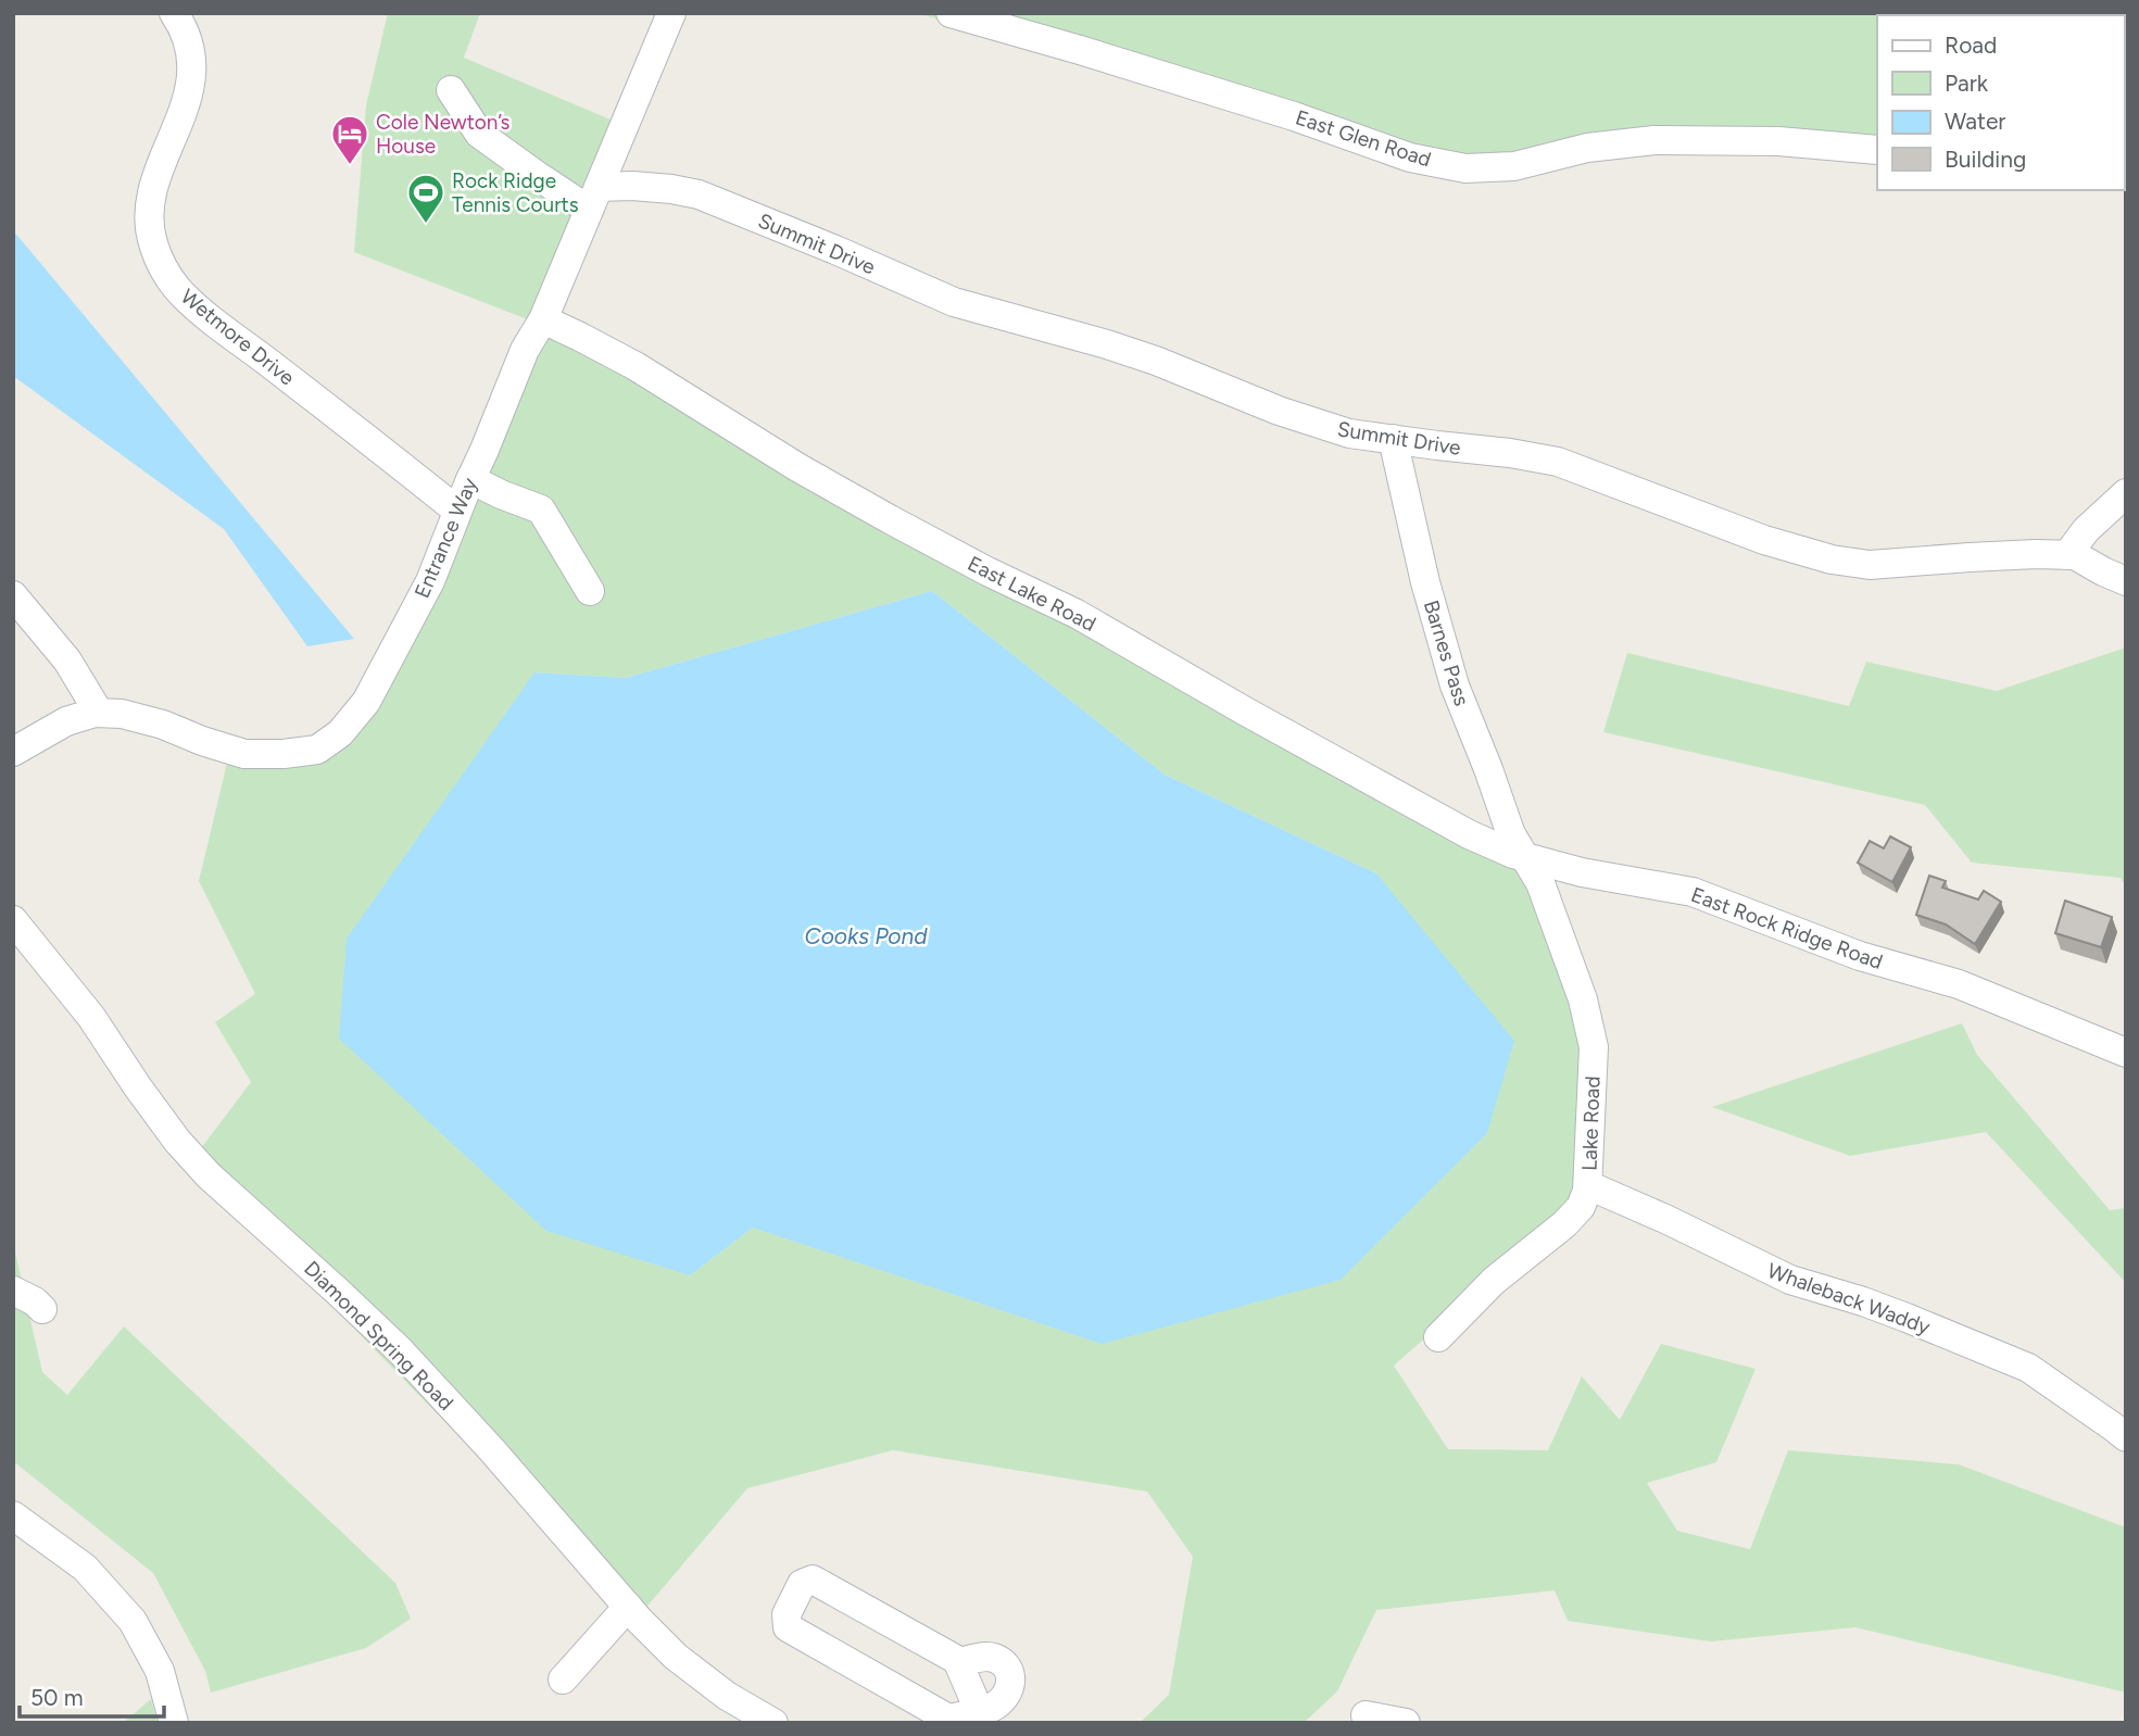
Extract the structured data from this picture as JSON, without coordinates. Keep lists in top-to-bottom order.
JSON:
{
  "streets": {
    "street": [
      "East Glen Road",
      "Summit Drive",
      "Wetmore Drive",
      "Entrance Way",
      "East Lake Road",
      "Barnes Pass",
      "East Rock Ridge Road",
      "Lake Road",
      "Whaleback Waddy",
      "Diamond Spring Road"
    ]
  },
  "crossings": [
    ["Summit Drive", "Entrance Way"],
    ["Summit Drive", "Barnes Pass"],
    ["Wetmore Drive", "Entrance Way"],
    ["Entrance Way", "East Lake Road"],
    ["East Lake Road", "Barnes Pass"],
    ["East Lake Road", "East Rock Ridge Road"],
    ["East Lake Road", "Lake Road"],
    ["Barnes Pass", "East Rock Ridge Road"],
    ["Barnes Pass", "Lake Road"],
    ["East Rock Ridge Road", "Lake Road"],
    ["Lake Road", "Whaleback Waddy"]
  ],
  "water": ["Cooks Pond"],
  "places": {
    "hotel": ["Cole Newton’s House"],
    "sports": ["Rock Ridge Tennis Courts"]
  },
  "legend": [
    "Road",
    "Park",
    "Water",
    "Building"
  ],
  "scale_bar": "50 m"
}
